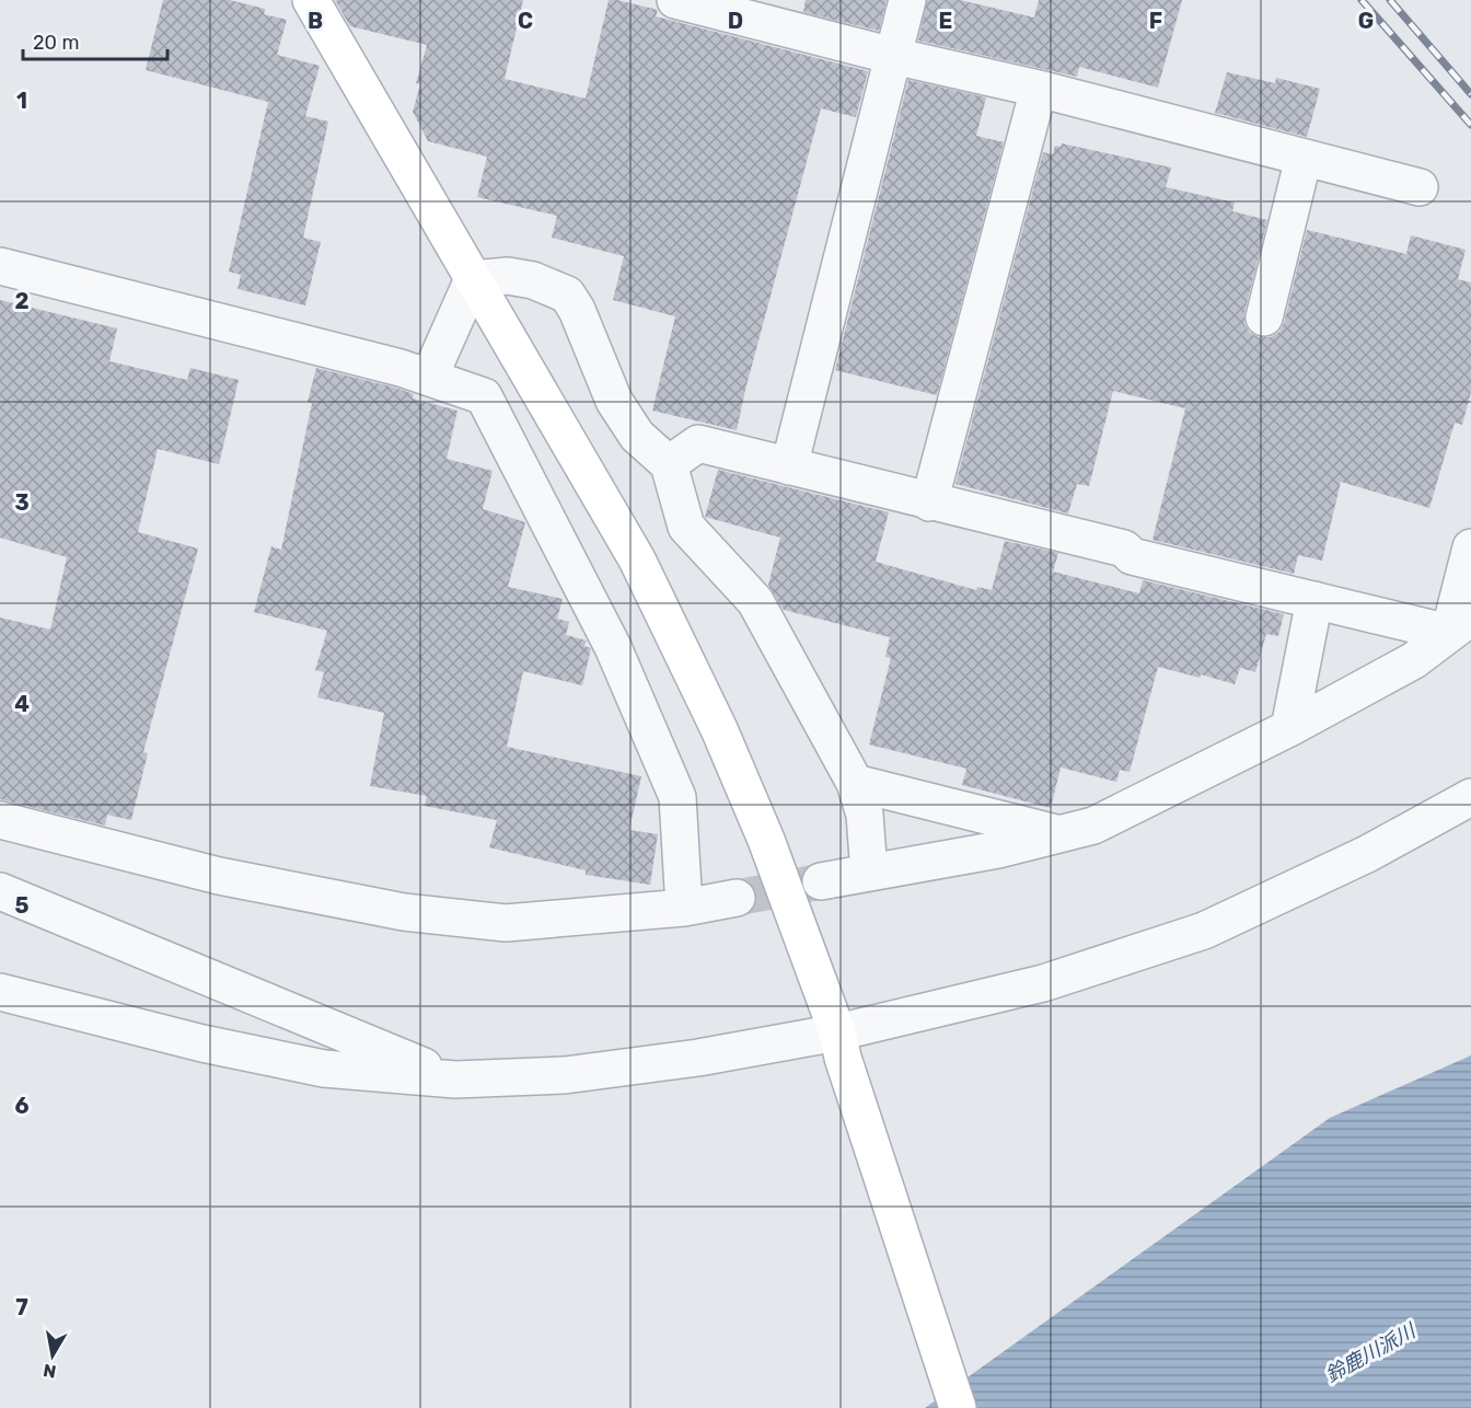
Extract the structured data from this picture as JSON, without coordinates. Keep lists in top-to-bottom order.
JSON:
{
  "water": ["鈴鹿川派川"],
  "scale_bar": "20 m",
  "north": "bottom",
  "grid": {
    "columns": [
      "B",
      "C",
      "D",
      "E",
      "F",
      "G"
    ],
    "rows": [
      "1",
      "2",
      "3",
      "4",
      "5",
      "6",
      "7"
    ]
  }
}
